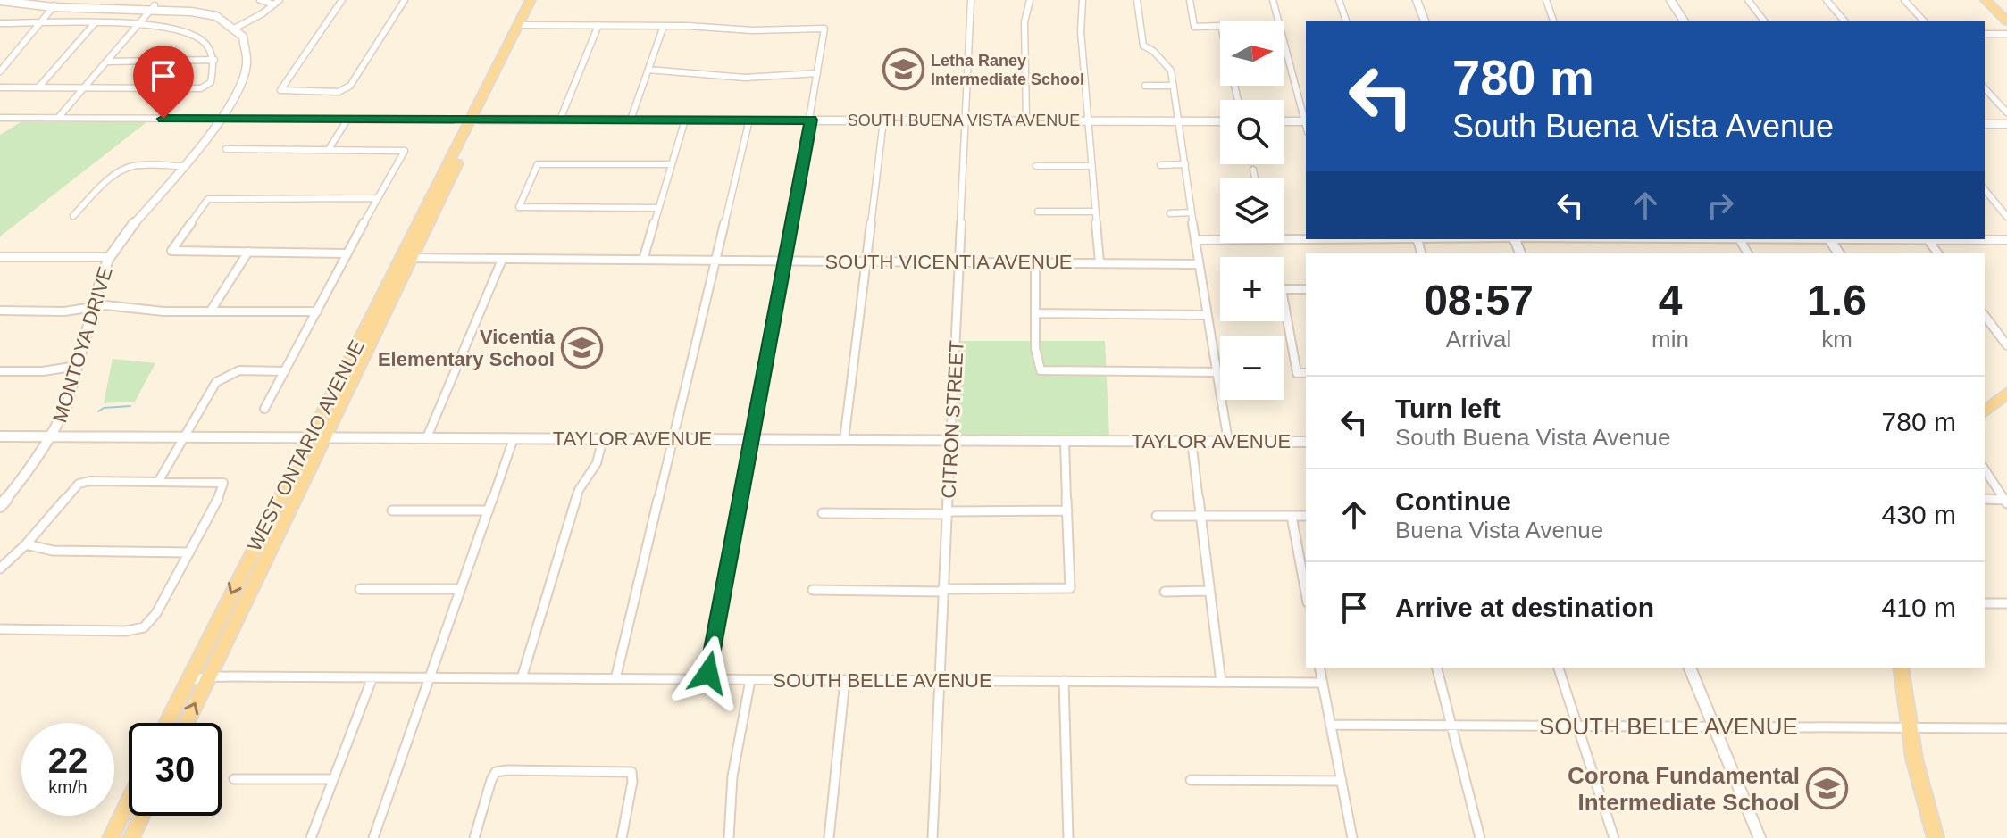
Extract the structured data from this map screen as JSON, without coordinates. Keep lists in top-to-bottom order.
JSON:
{
  "streets": {
    "main road": ["WEST ONTARIO AVENUE"],
    "street": [
      "SOUTH BUENA VISTA AVENUE",
      "SOUTH VICENTIA AVENUE",
      "MONTOYA DRIVE",
      "CITRON STREET",
      "TAYLOR AVENUE",
      "SOUTH BELLE AVENUE"
    ]
  },
  "crossings": [
    ["SOUTH BUENA VISTA AVENUE", "CITRON STREET"],
    ["SOUTH BUENA VISTA AVENUE", "WEST ONTARIO AVENUE"],
    ["SOUTH VICENTIA AVENUE", "CITRON STREET"],
    ["SOUTH VICENTIA AVENUE", "WEST ONTARIO AVENUE"],
    ["MONTOYA DRIVE", "TAYLOR AVENUE"],
    ["CITRON STREET", "TAYLOR AVENUE"],
    ["CITRON STREET", "SOUTH BELLE AVENUE"],
    ["TAYLOR AVENUE", "WEST ONTARIO AVENUE"],
    ["WEST ONTARIO AVENUE", "SOUTH BELLE AVENUE"]
  ],
  "places": {
    "school or university": ["Letha Raney Intermediate School", "Vicentia Elementary School", "Corona Fundamental Intermediate School"]
  },
  "north": "right",
  "page": {
    "map_buttons": ["+", "−"],
    "turn": ["780 m", "South Buena Vista Avenue"],
    "eta": [
      "08:57",
      "Arrival",
      "4",
      "min",
      "1.6",
      "km"
    ],
    "list": [
      {
        "name": "Turn left",
        "note": "South Buena Vista Avenue",
        "value": "780 m"
      },
      {
        "name": "Continue",
        "note": "Buena Vista Avenue",
        "value": "430 m"
      },
      {
        "name": "Arrive at destination",
        "value": "410 m"
      }
    ],
    "speed": "22 km/h",
    "limit": "30"
  }
}
